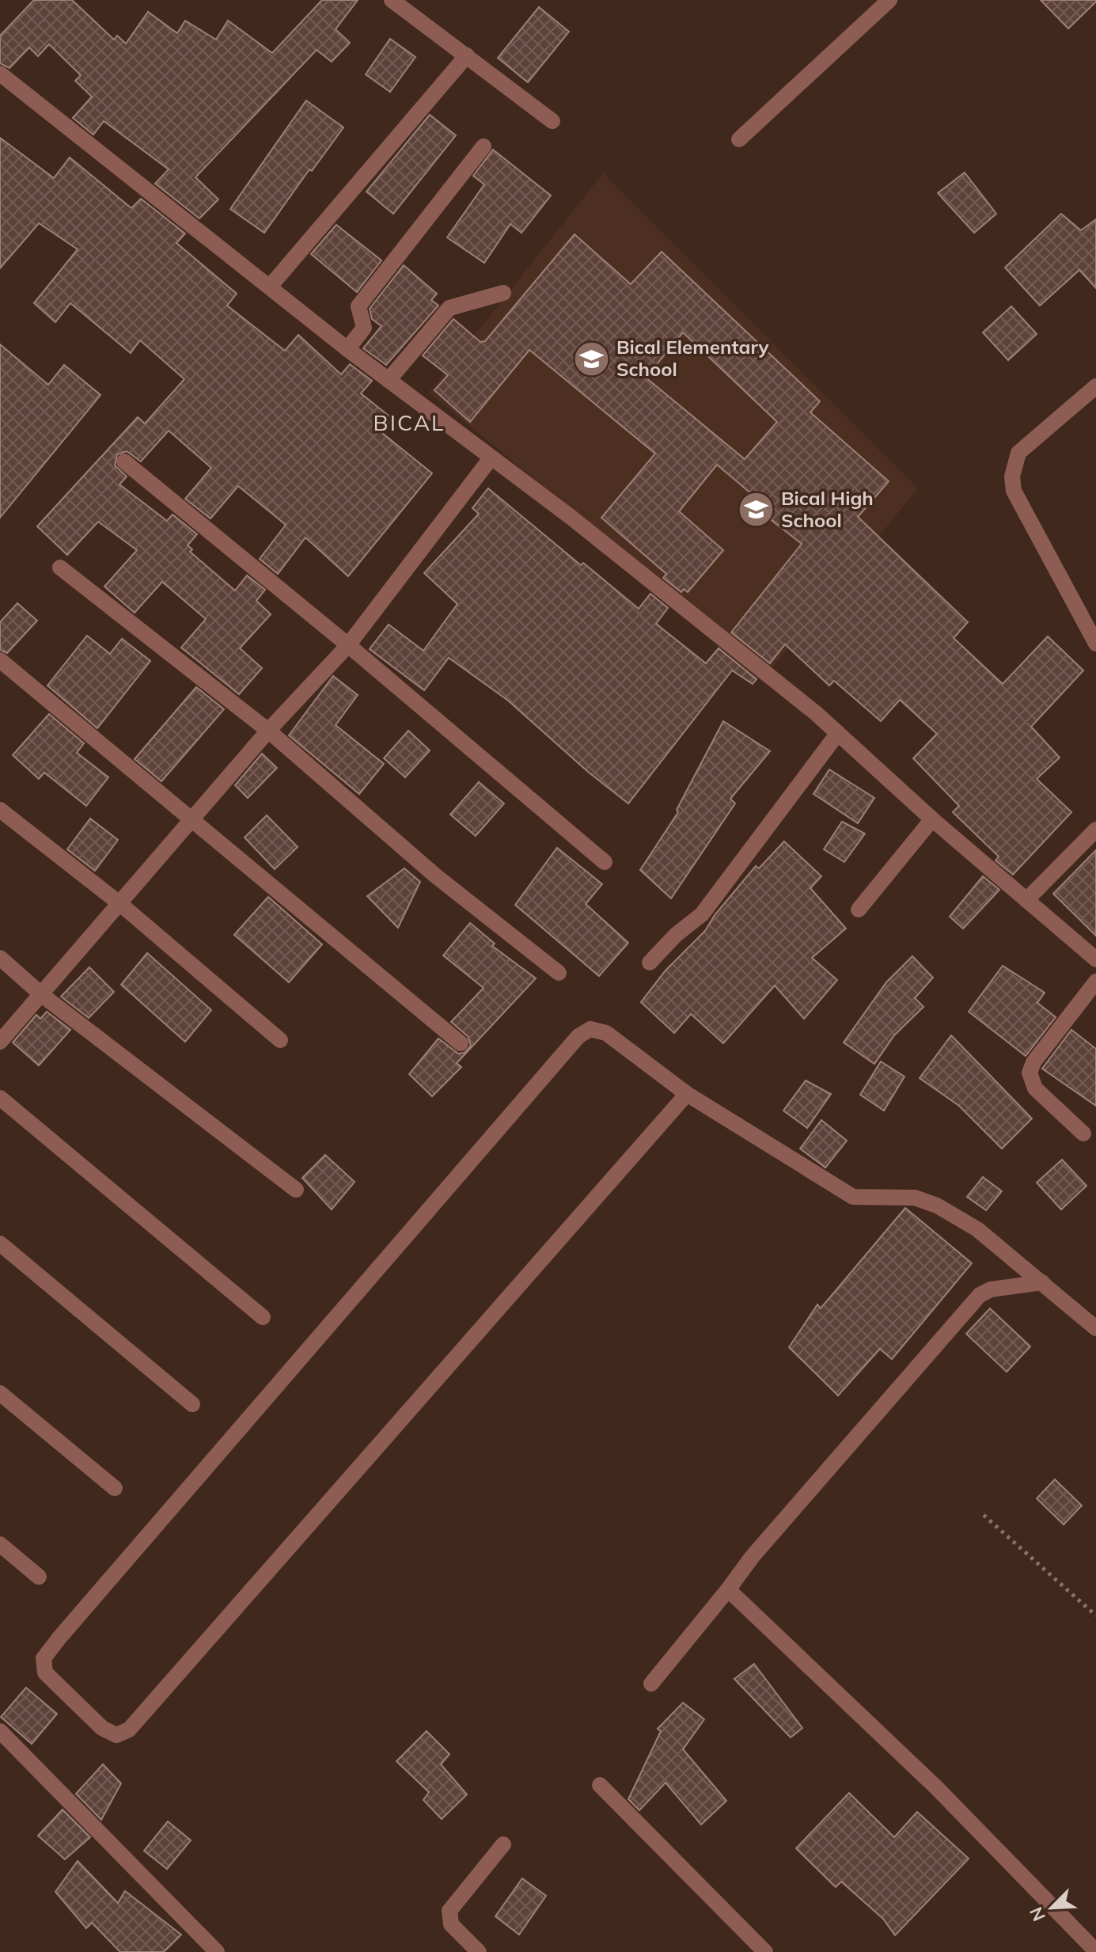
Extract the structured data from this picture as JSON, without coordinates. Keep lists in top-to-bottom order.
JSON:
{
  "districts": ["BICAL"],
  "places": {
    "school or university": ["Bical Elementary School", "Bical High School"]
  },
  "north": "bottom left"
}
